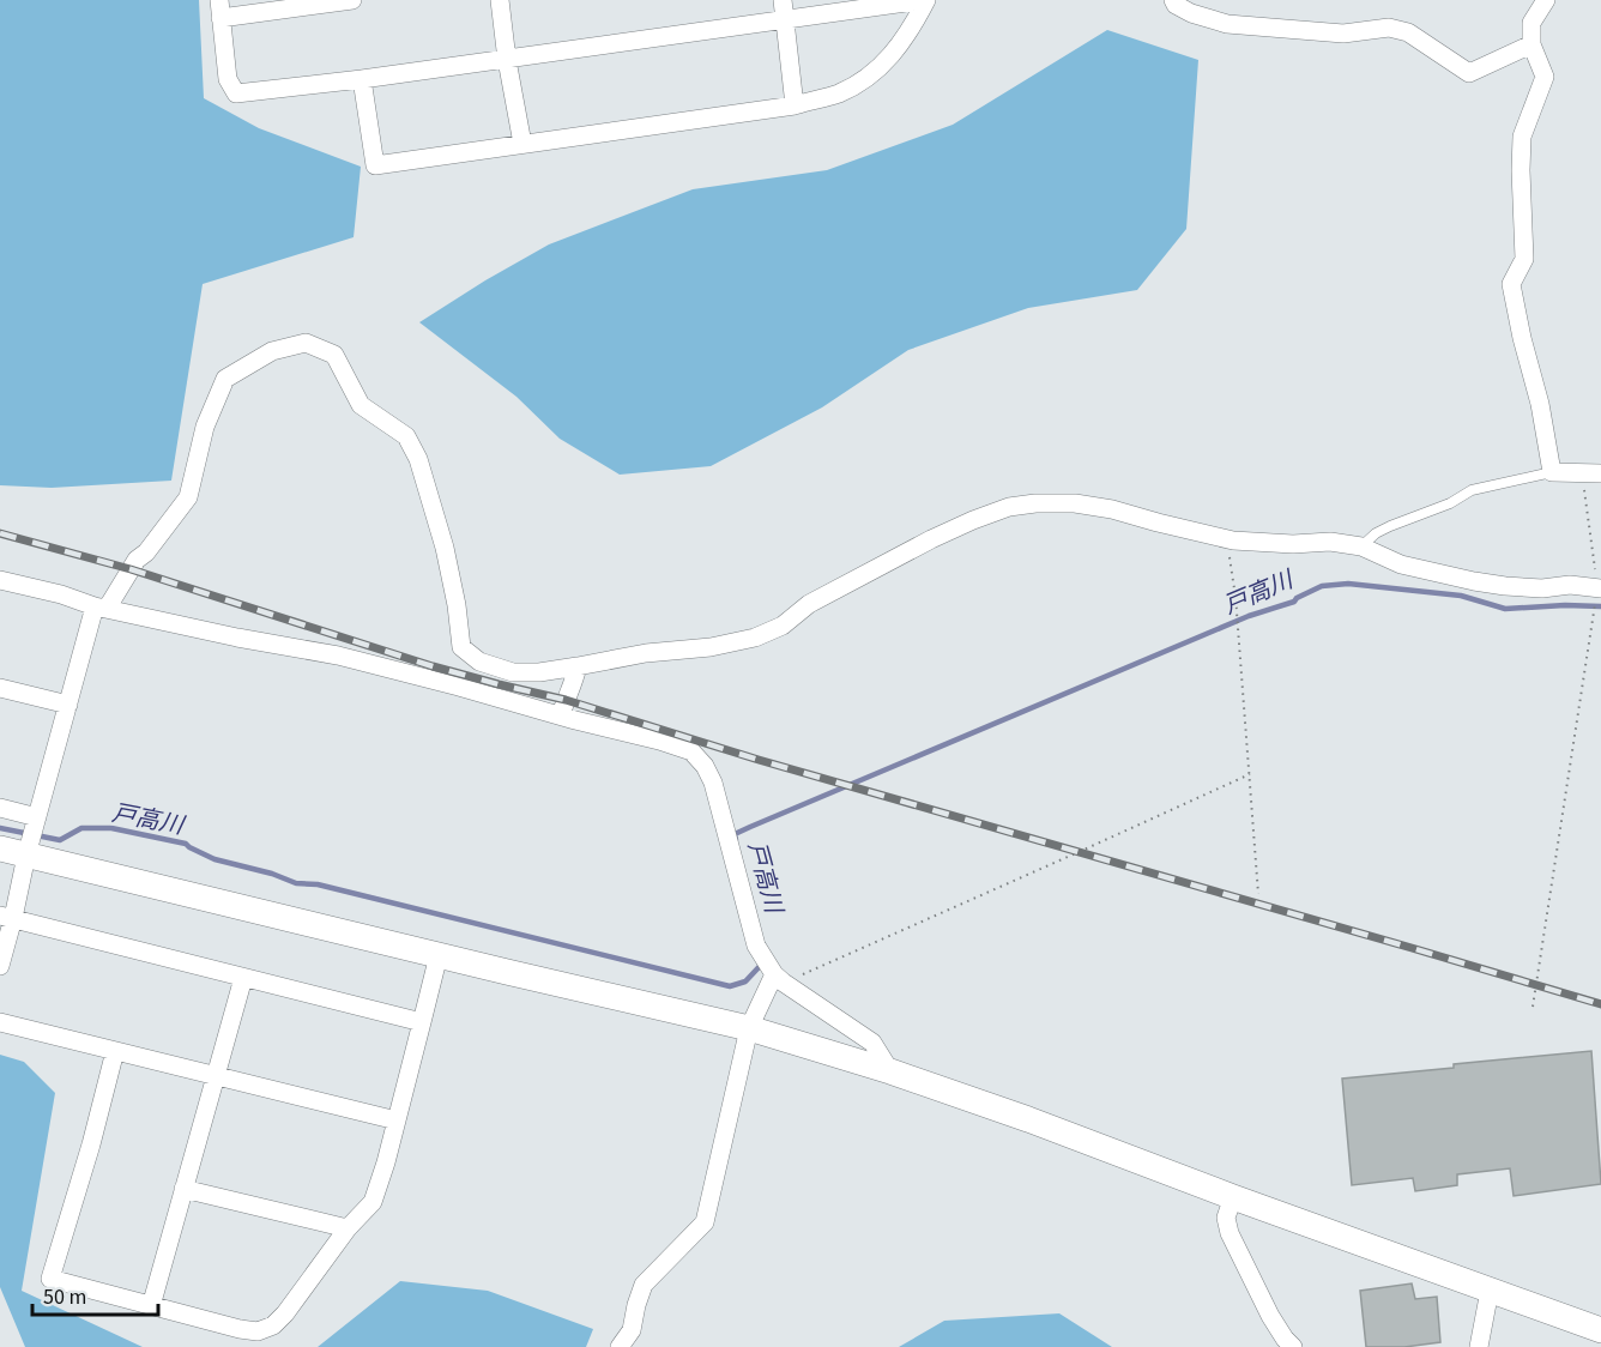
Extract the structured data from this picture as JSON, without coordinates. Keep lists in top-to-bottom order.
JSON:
{
  "water": ["戸高川"],
  "scale_bar": "50 m"
}
